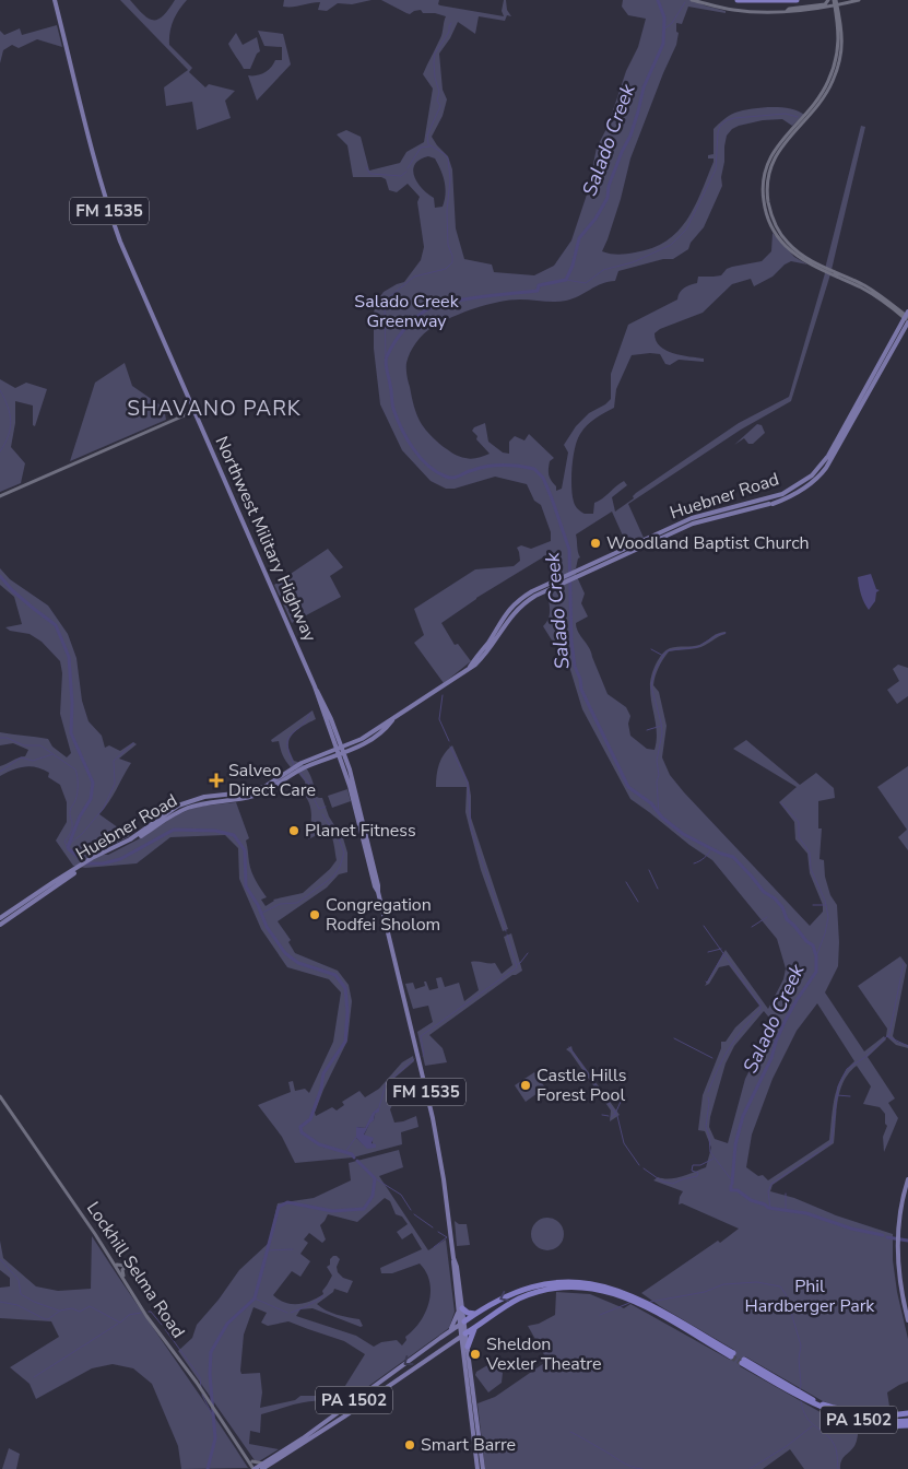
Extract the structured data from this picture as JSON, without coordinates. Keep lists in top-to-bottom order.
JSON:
{
  "streets": {
    "highway": ["PA 1502"],
    "main road": [
      "FM 1535",
      "Huebner Road",
      "Northwest Military Highway",
      "Lockhill Selma Road"
    ]
  },
  "crossings": [
    ["Huebner Road", "Northwest Military Highway"],
    ["Northwest Military Highway", "PA 1502"],
    ["Lockhill Selma Road", "PA 1502"]
  ],
  "districts": ["SHAVANO PARK"],
  "water": ["Salado Creek"],
  "parks": ["Salado Creek Greenway", "Phil Hardberger Park"],
  "places": {
    "other": [
      "Woodland Baptist Church",
      "Planet Fitness",
      "Congregation Rodfei Sholom",
      "Castle Hills Forest Pool",
      "Sheldon Vexler Theatre",
      "Smart Barre"
    ],
    "health": ["Salveo Direct Care"]
  }
}
